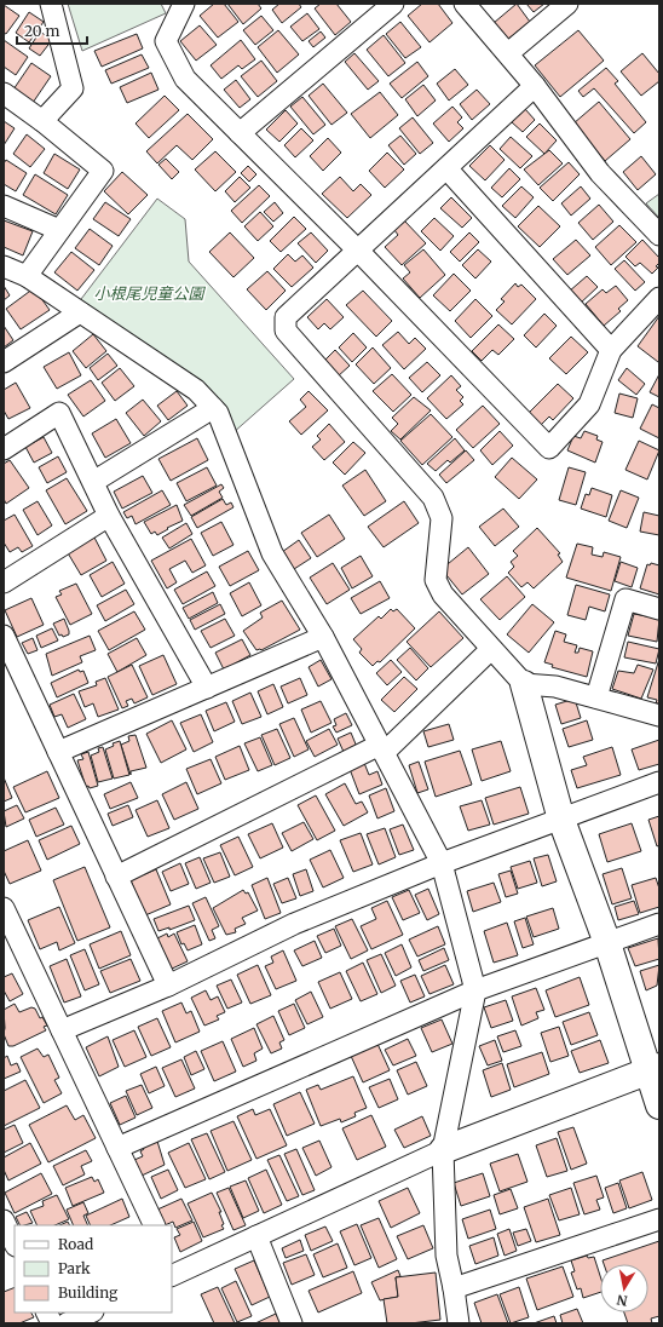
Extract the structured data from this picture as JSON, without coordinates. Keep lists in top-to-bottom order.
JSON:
{
  "parks": ["小根尾児童公園"],
  "legend": ["Road", "Park", "Building"],
  "scale_bar": "20 m",
  "north": "bottom"
}
